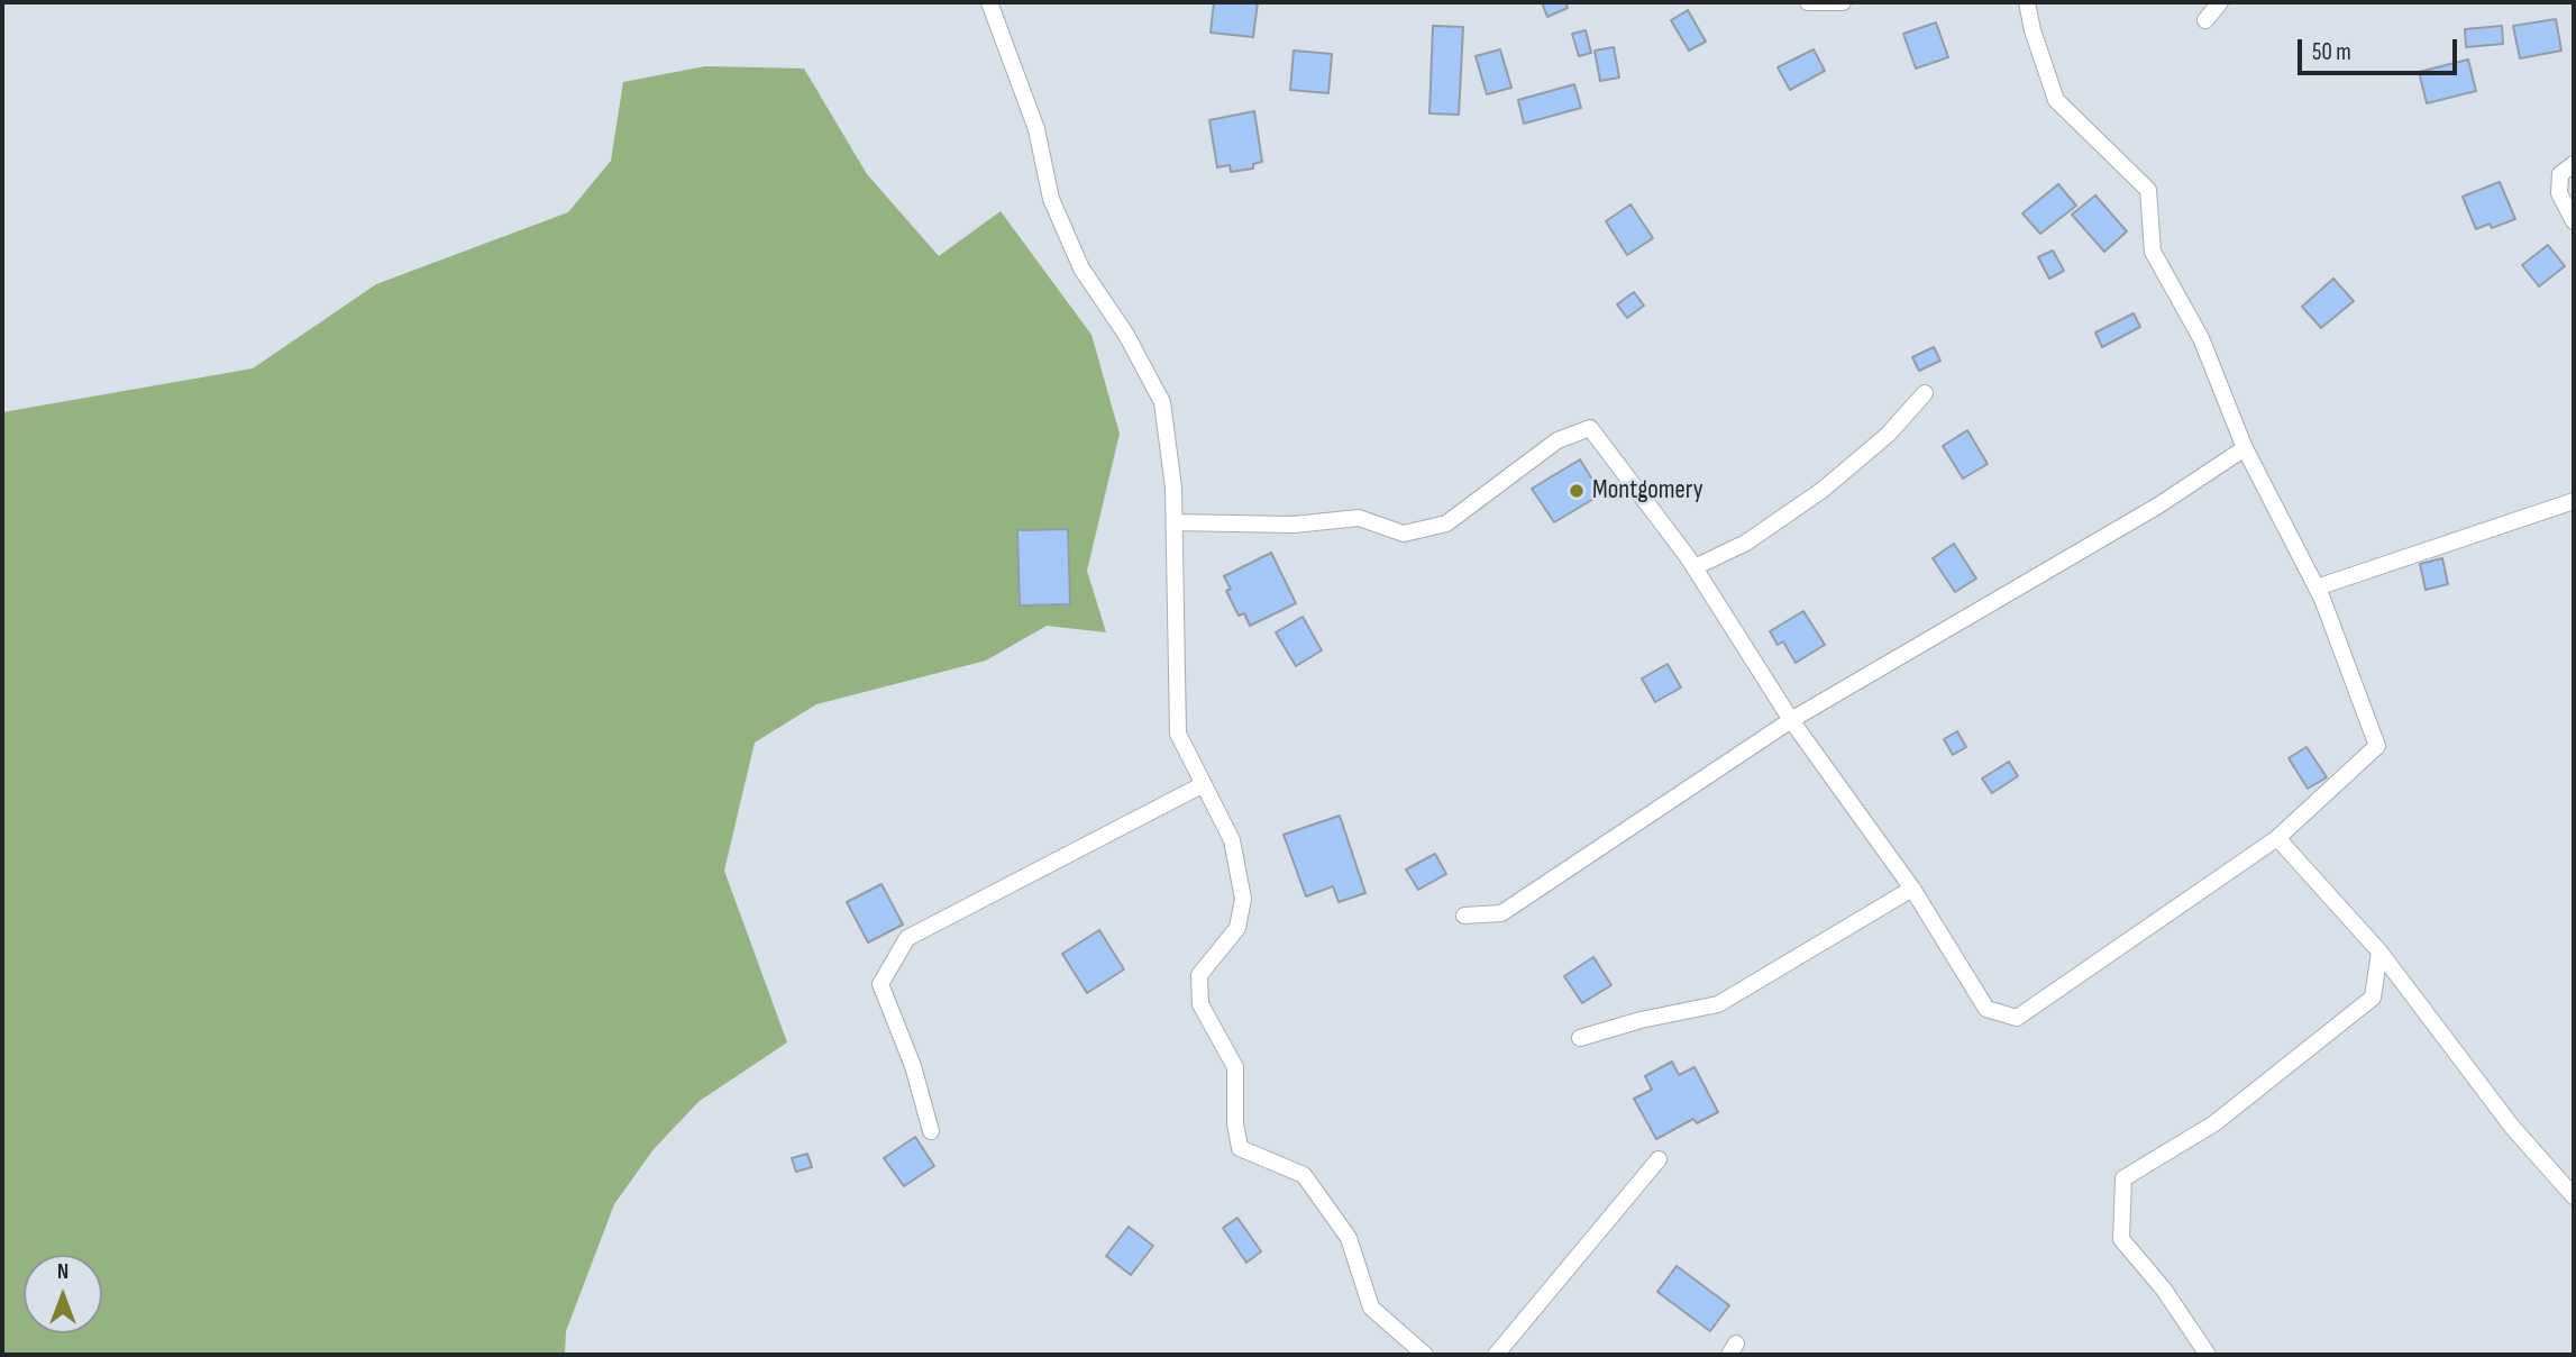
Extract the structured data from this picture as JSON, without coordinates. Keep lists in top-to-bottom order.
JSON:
{
  "places": ["Montgomery"],
  "scale_bar": "50 m",
  "north": "top"
}
